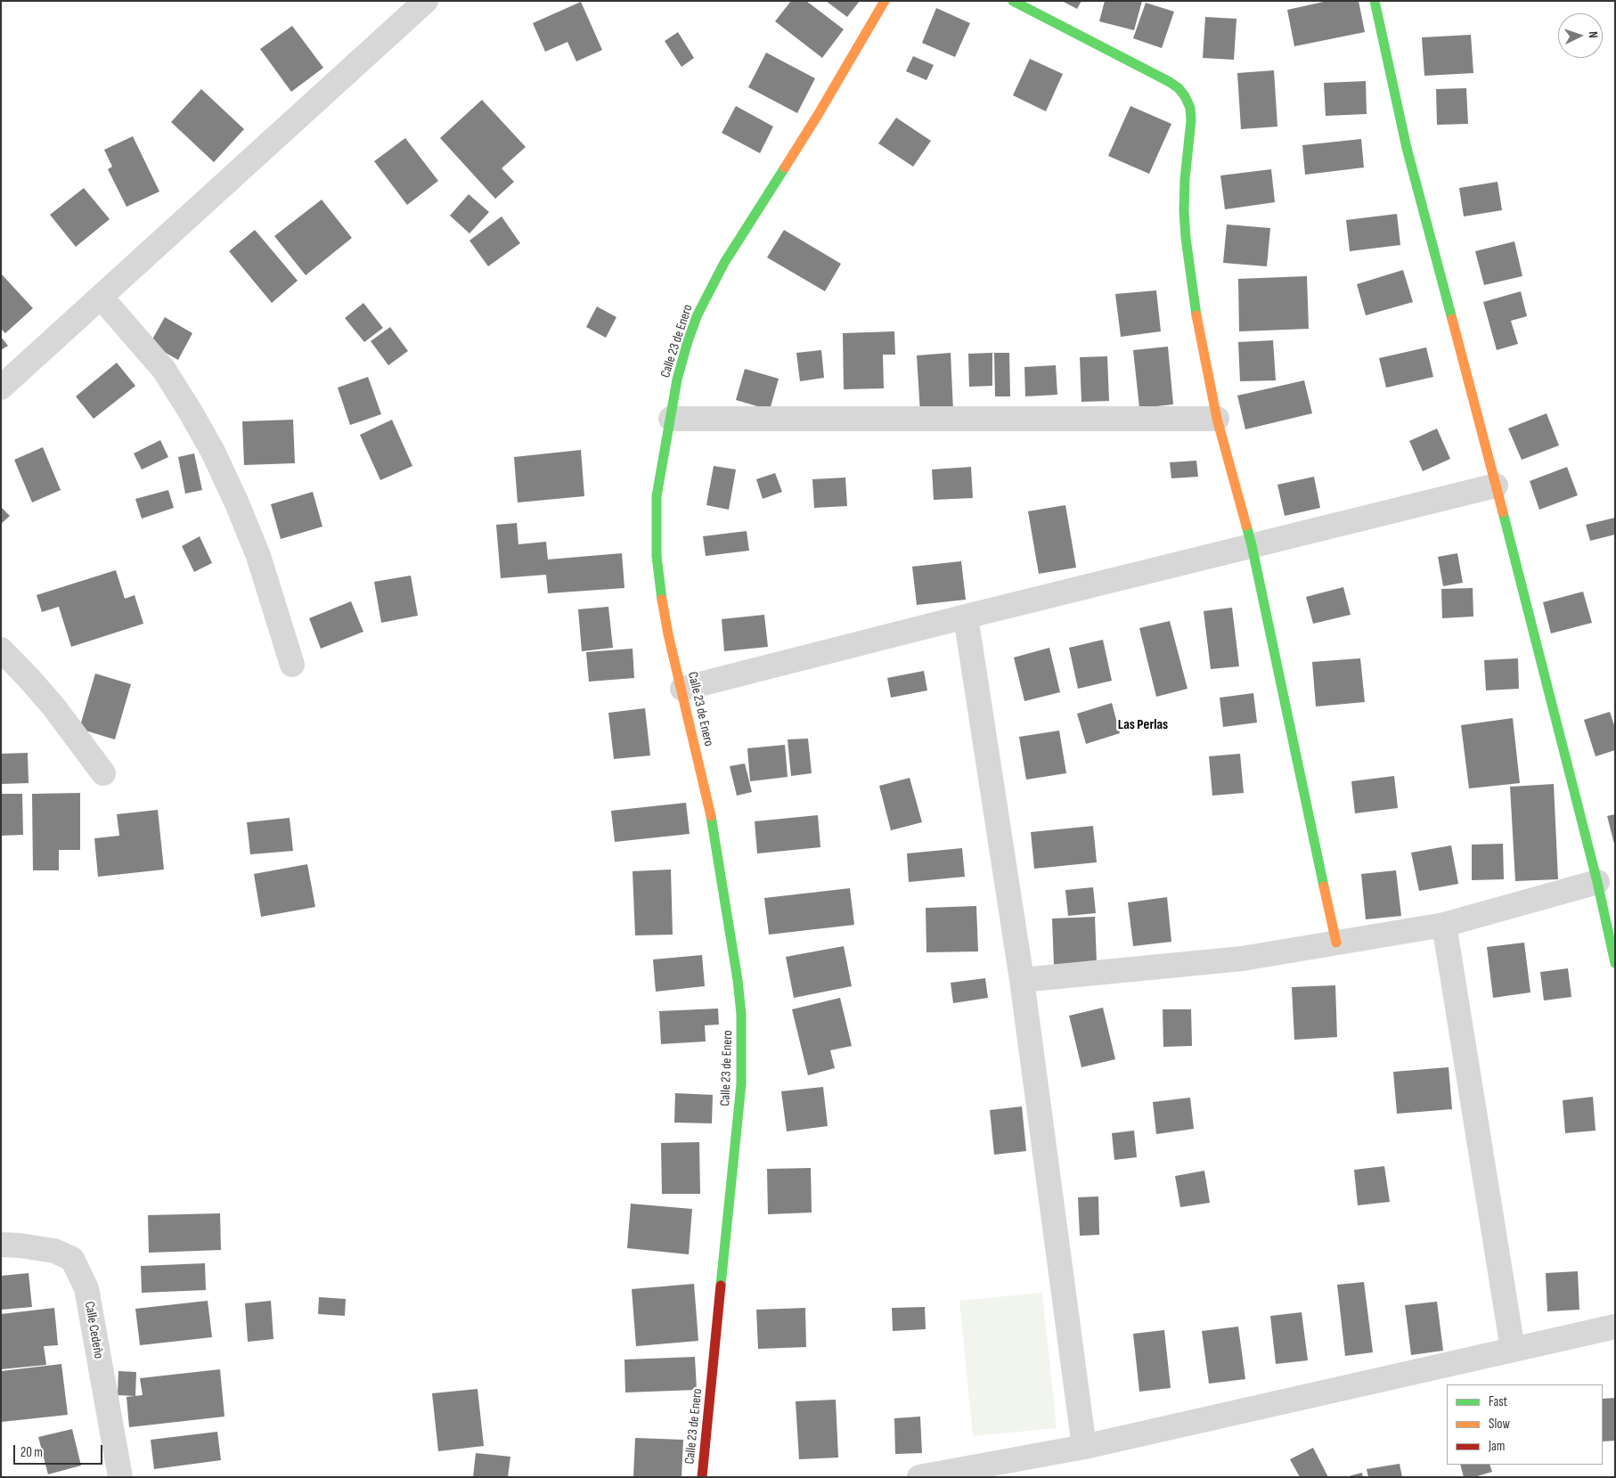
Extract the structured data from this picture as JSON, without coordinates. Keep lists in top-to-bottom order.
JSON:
{
  "streets": {
    "street": ["Calle 23 de Enero", "Calle Cedeño"]
  },
  "districts": ["Las Perlas"],
  "legend": ["Fast", "Slow", "Jam"],
  "scale_bar": "20 m",
  "north": "right"
}
